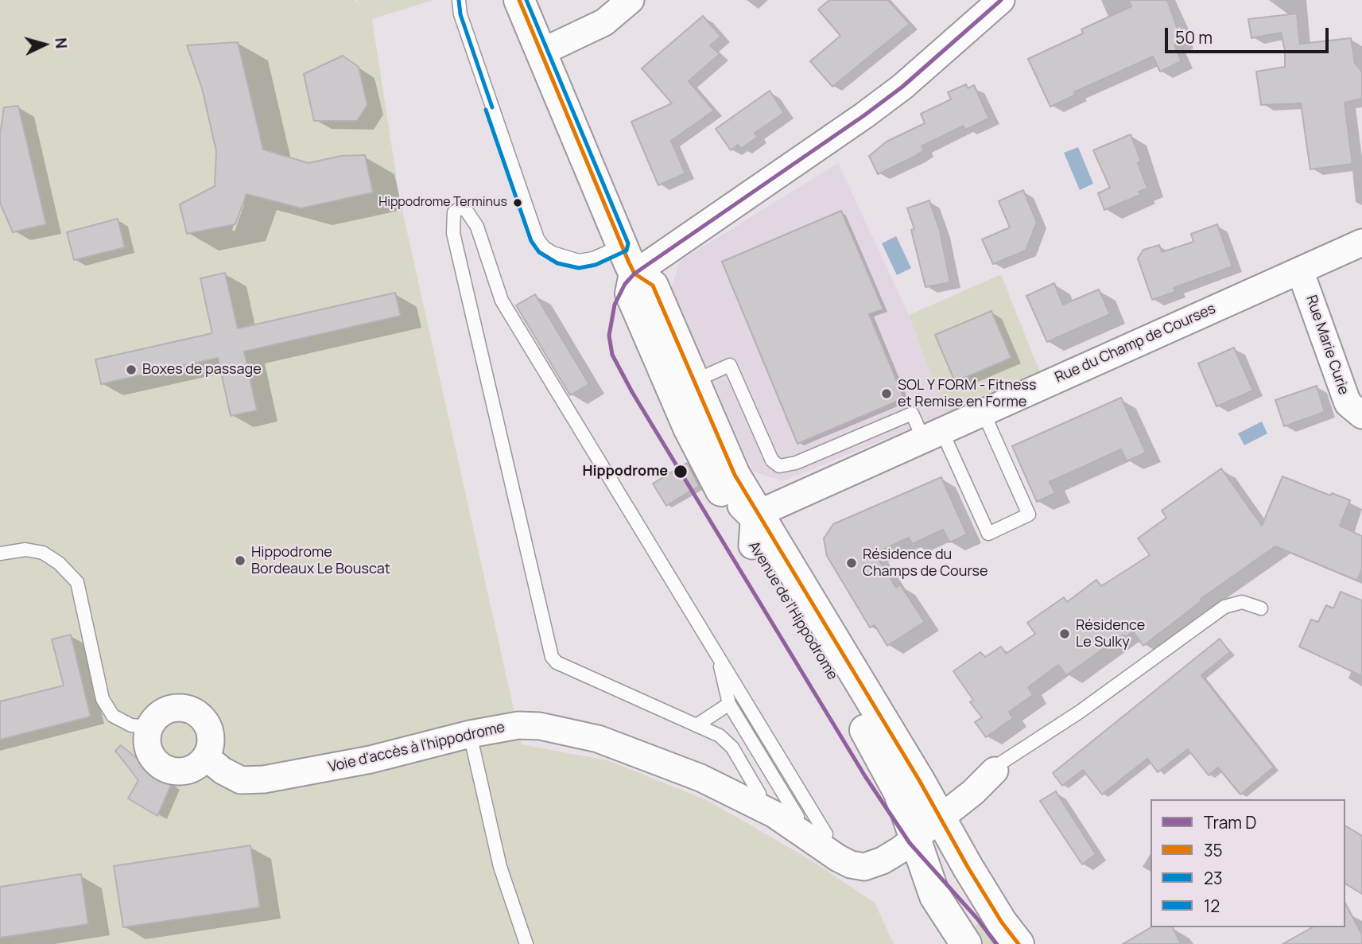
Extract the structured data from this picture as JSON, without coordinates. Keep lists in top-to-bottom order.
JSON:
{
  "streets": {
    "street": [
      "Rue du Champ de Courses",
      "Rue Marie Curie",
      "Avenue de l'Hippodrome",
      "Voie d'accès à l'hippodrome"
    ]
  },
  "crossings": [
    ["Rue du Champ de Courses", "Rue Marie Curie"],
    ["Rue du Champ de Courses", "Avenue de l'Hippodrome"],
    ["Avenue de l'Hippodrome", "Voie d'accès à l'hippodrome"]
  ],
  "places": [
    "Hippodrome Terminus",
    "Boxes de passage",
    "SOL Y FORM - Fitness et Remise en Forme",
    "Hippodrome",
    "Hippodrome Bordeaux Le Bouscat",
    "Résidence du Champs de Course",
    "Résidence Le Sulky"
  ],
  "lines": [
    "tram line D",
    "transit line 35",
    "transit line 23",
    "transit line 12"
  ],
  "legend": [
    "Tram D",
    "35",
    "23",
    "12"
  ],
  "scale_bar": "50 m",
  "north": "right"
}
